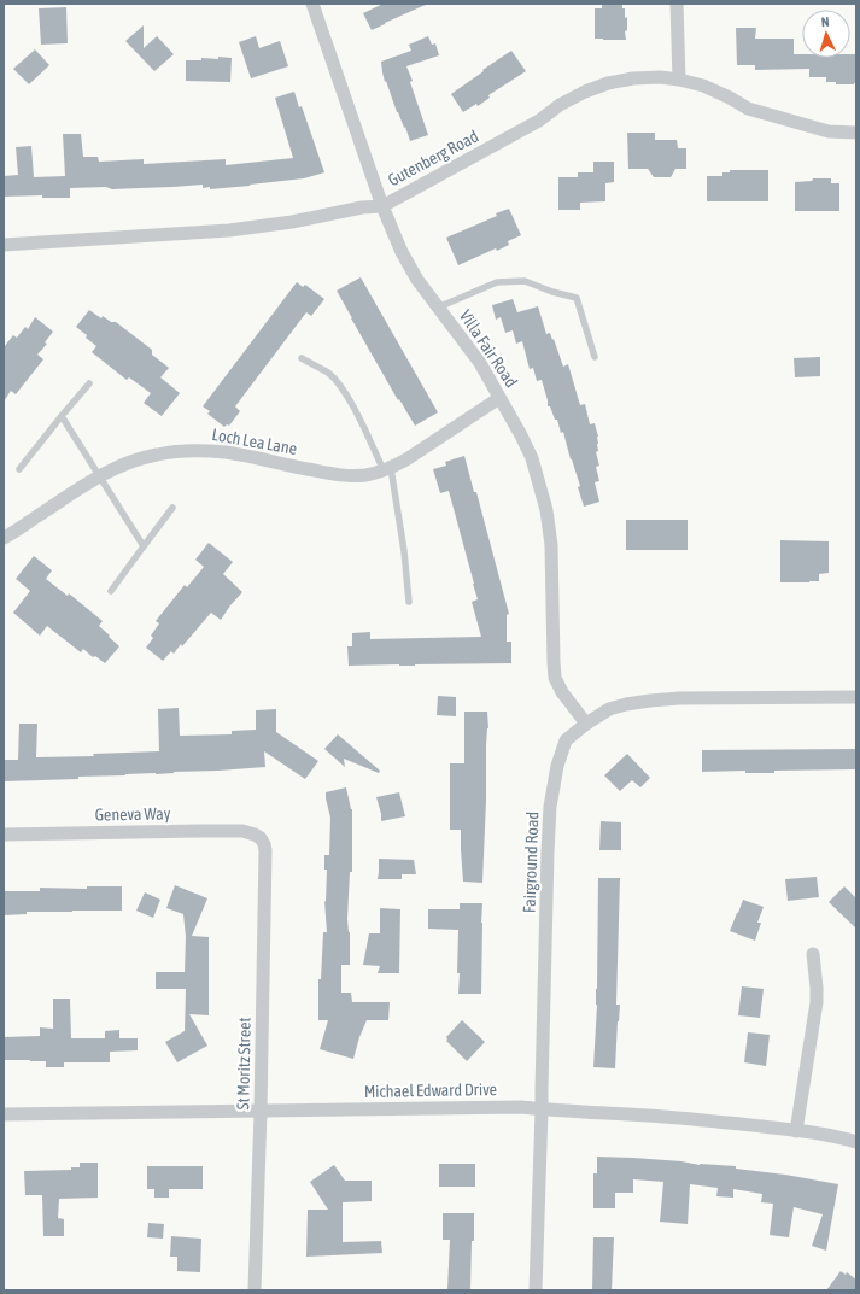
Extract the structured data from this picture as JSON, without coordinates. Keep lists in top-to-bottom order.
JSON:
{
  "streets": {
    "street": [
      "Gutenberg Road",
      "Villa Fair Road",
      "Loch Lea Lane",
      "Geneva Way",
      "Fairground Road",
      "St Moritz Street",
      "Michael Edward Drive"
    ]
  },
  "crossings": [
    ["Gutenberg Road", "Villa Fair Road"],
    ["Villa Fair Road", "Loch Lea Lane"],
    ["Villa Fair Road", "Fairground Road"],
    ["Geneva Way", "St Moritz Street"],
    ["Fairground Road", "Michael Edward Drive"],
    ["St Moritz Street", "Michael Edward Drive"]
  ],
  "north": "top"
}
